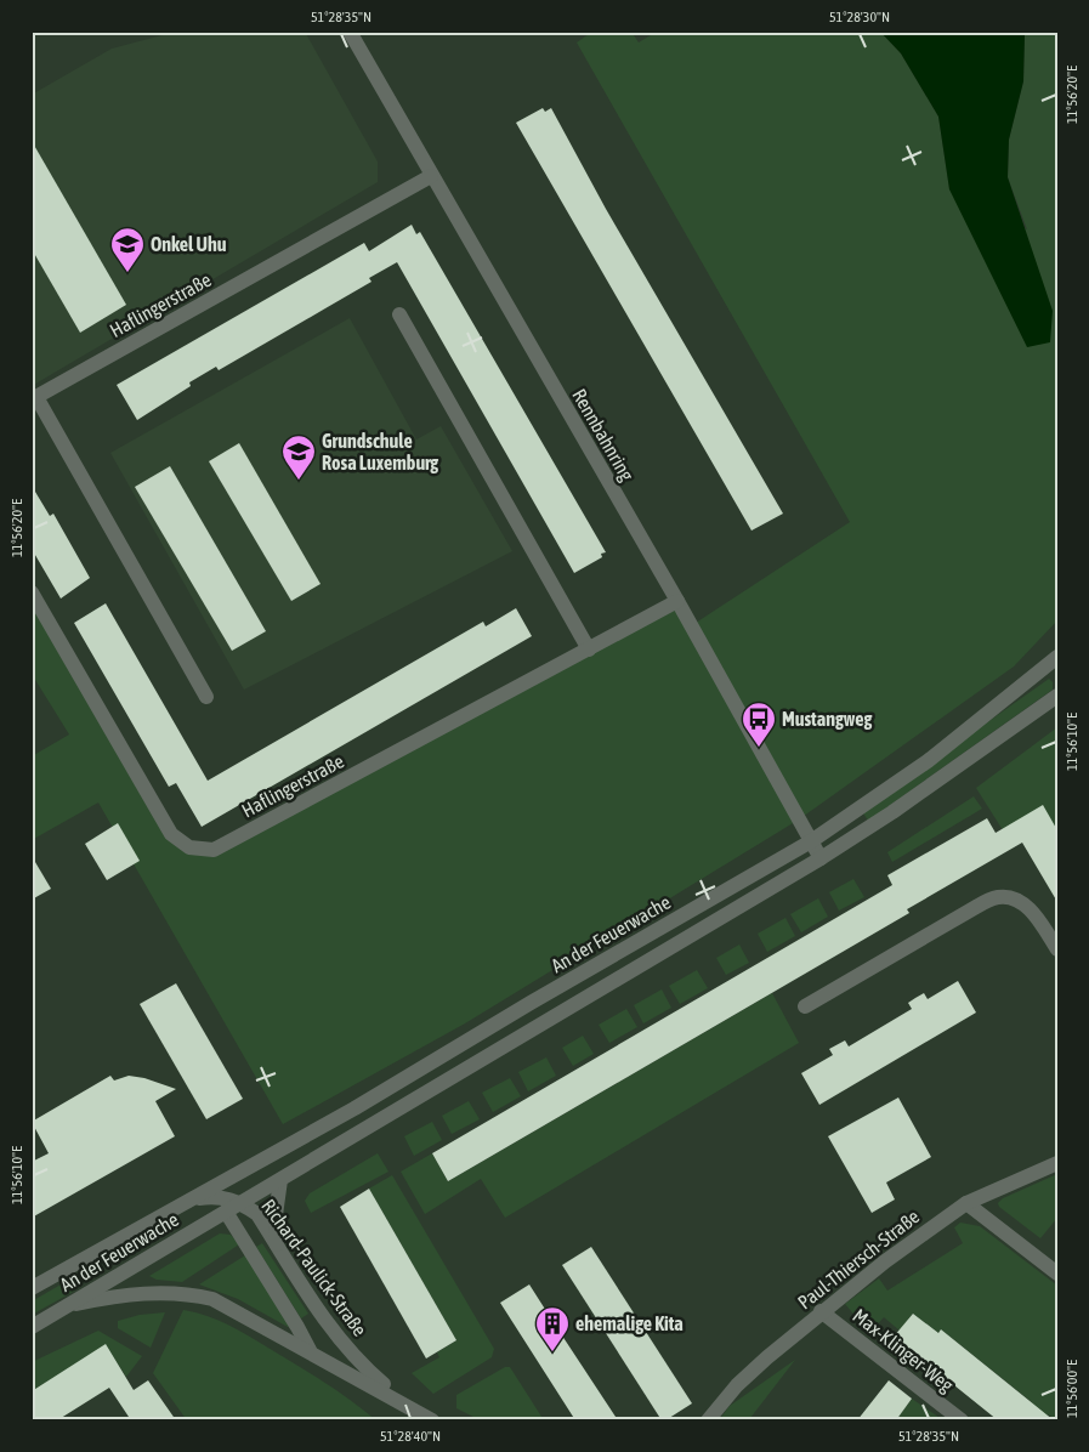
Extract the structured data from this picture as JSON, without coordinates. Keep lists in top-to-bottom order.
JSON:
{
  "streets": {
    "street": [
      "Haflingerstraße",
      "Rennbahnring",
      "An der Feuerwache",
      "Paul-Thiersch-Straße",
      "Richard-Paulick-Straße",
      "Max-Klinger-Weg"
    ]
  },
  "crossings": [
    ["Haflingerstraße", "Rennbahnring"],
    ["Rennbahnring", "An der Feuerwache"],
    ["An der Feuerwache", "Richard-Paulick-Straße"],
    ["Paul-Thiersch-Straße", "Max-Klinger-Weg"]
  ],
  "places": {
    "school or university": ["Onkel Uhu", "Grundschule Rosa Luxemburg"],
    "bus stop": ["Mustangweg"],
    "building": ["ehemalige Kita"]
  },
  "coordinates": [
    "51°28'35\"N",
    "51°28'30\"N",
    "11°56'20\"E",
    "11°56'10\"E",
    "11°56'00\"E",
    "51°28'40\"N"
  ]
}
